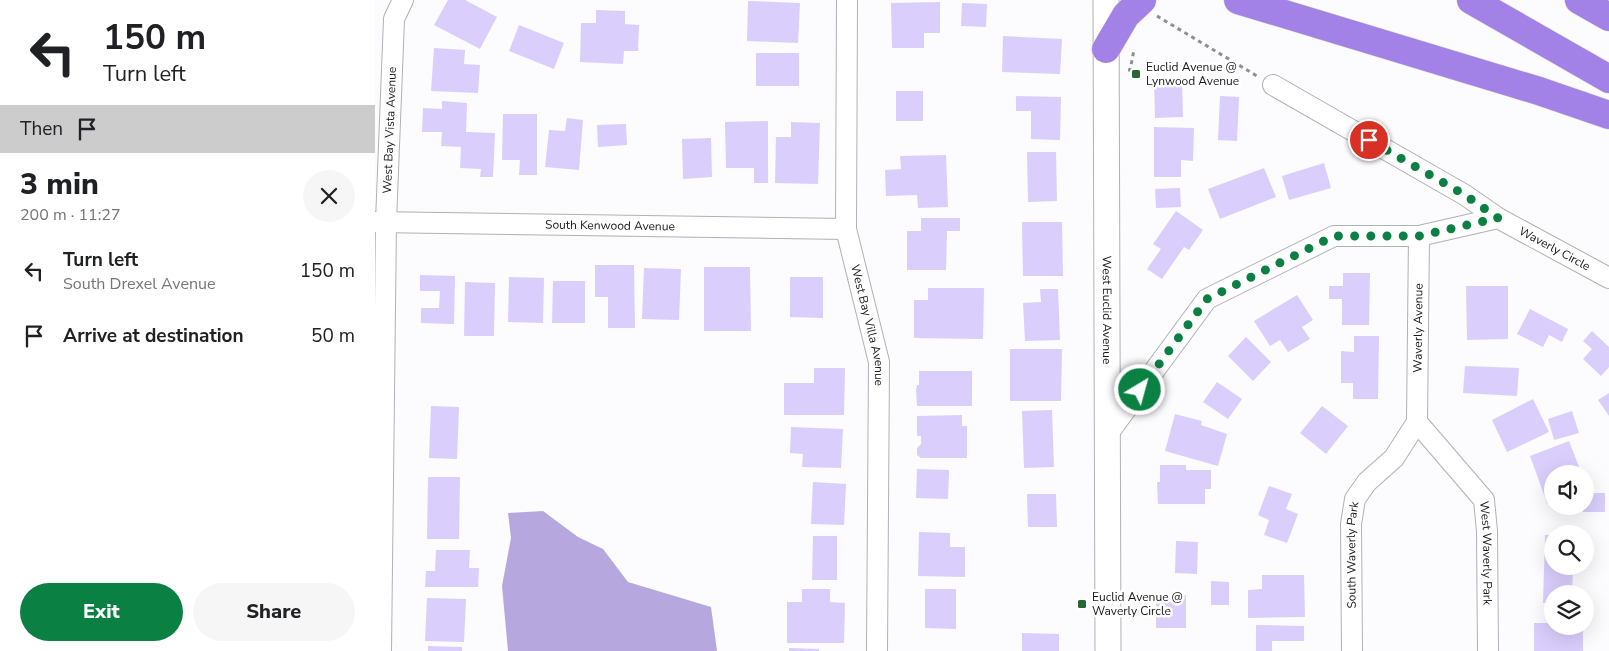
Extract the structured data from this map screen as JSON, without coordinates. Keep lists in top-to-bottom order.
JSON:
{
  "streets": {
    "street": [
      "West Bay Vista Avenue",
      "South Kenwood Avenue",
      "Waverly Circle",
      "West Euclid Avenue",
      "West Bay Villa Avenue",
      "Waverly Avenue",
      "West Waverly Park",
      "South Waverly Park"
    ]
  },
  "crossings": [
    ["West Bay Vista Avenue", "South Kenwood Avenue"],
    ["South Kenwood Avenue", "West Bay Villa Avenue"],
    ["Waverly Avenue", "West Waverly Park"],
    ["Waverly Avenue", "South Waverly Park"],
    ["West Waverly Park", "South Waverly Park"]
  ],
  "places": {
    "transit": ["Euclid Avenue @ Lynwood Avenue", "Euclid Avenue @ Waverly Circle"]
  },
  "page": {
    "turn": ["150 m", "Turn left"],
    "then": "Then",
    "heading": ["3 min", "200 m · 11:27"],
    "list": [
      {
        "name": "Turn left",
        "note": "South Drexel Avenue",
        "value": "150 m"
      },
      {
        "name": "Arrive at destination",
        "value": "50 m"
      }
    ],
    "buttons": ["Exit", "Share"]
  }
}
